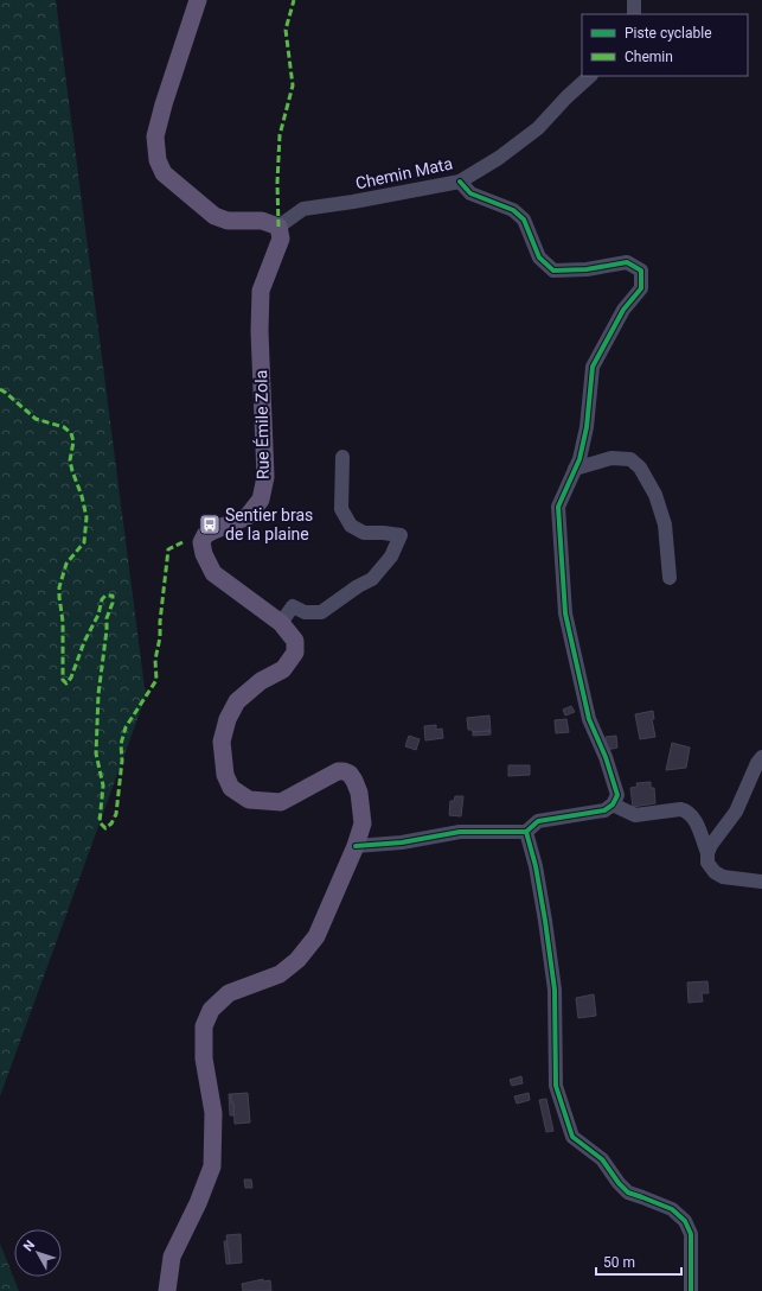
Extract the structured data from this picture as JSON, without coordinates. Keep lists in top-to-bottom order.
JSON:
{
  "streets": {
    "main road": ["Rue Émile Zola"],
    "street": ["Chemin Mata"]
  },
  "crossings": [
    ["Chemin Mata", "Rue Émile Zola"]
  ],
  "places": {
    "bus stop": ["Sentier bras de la plaine"]
  },
  "legend": ["Piste cyclable", "Chemin"],
  "scale_bar": "50 m",
  "north": "top left"
}
